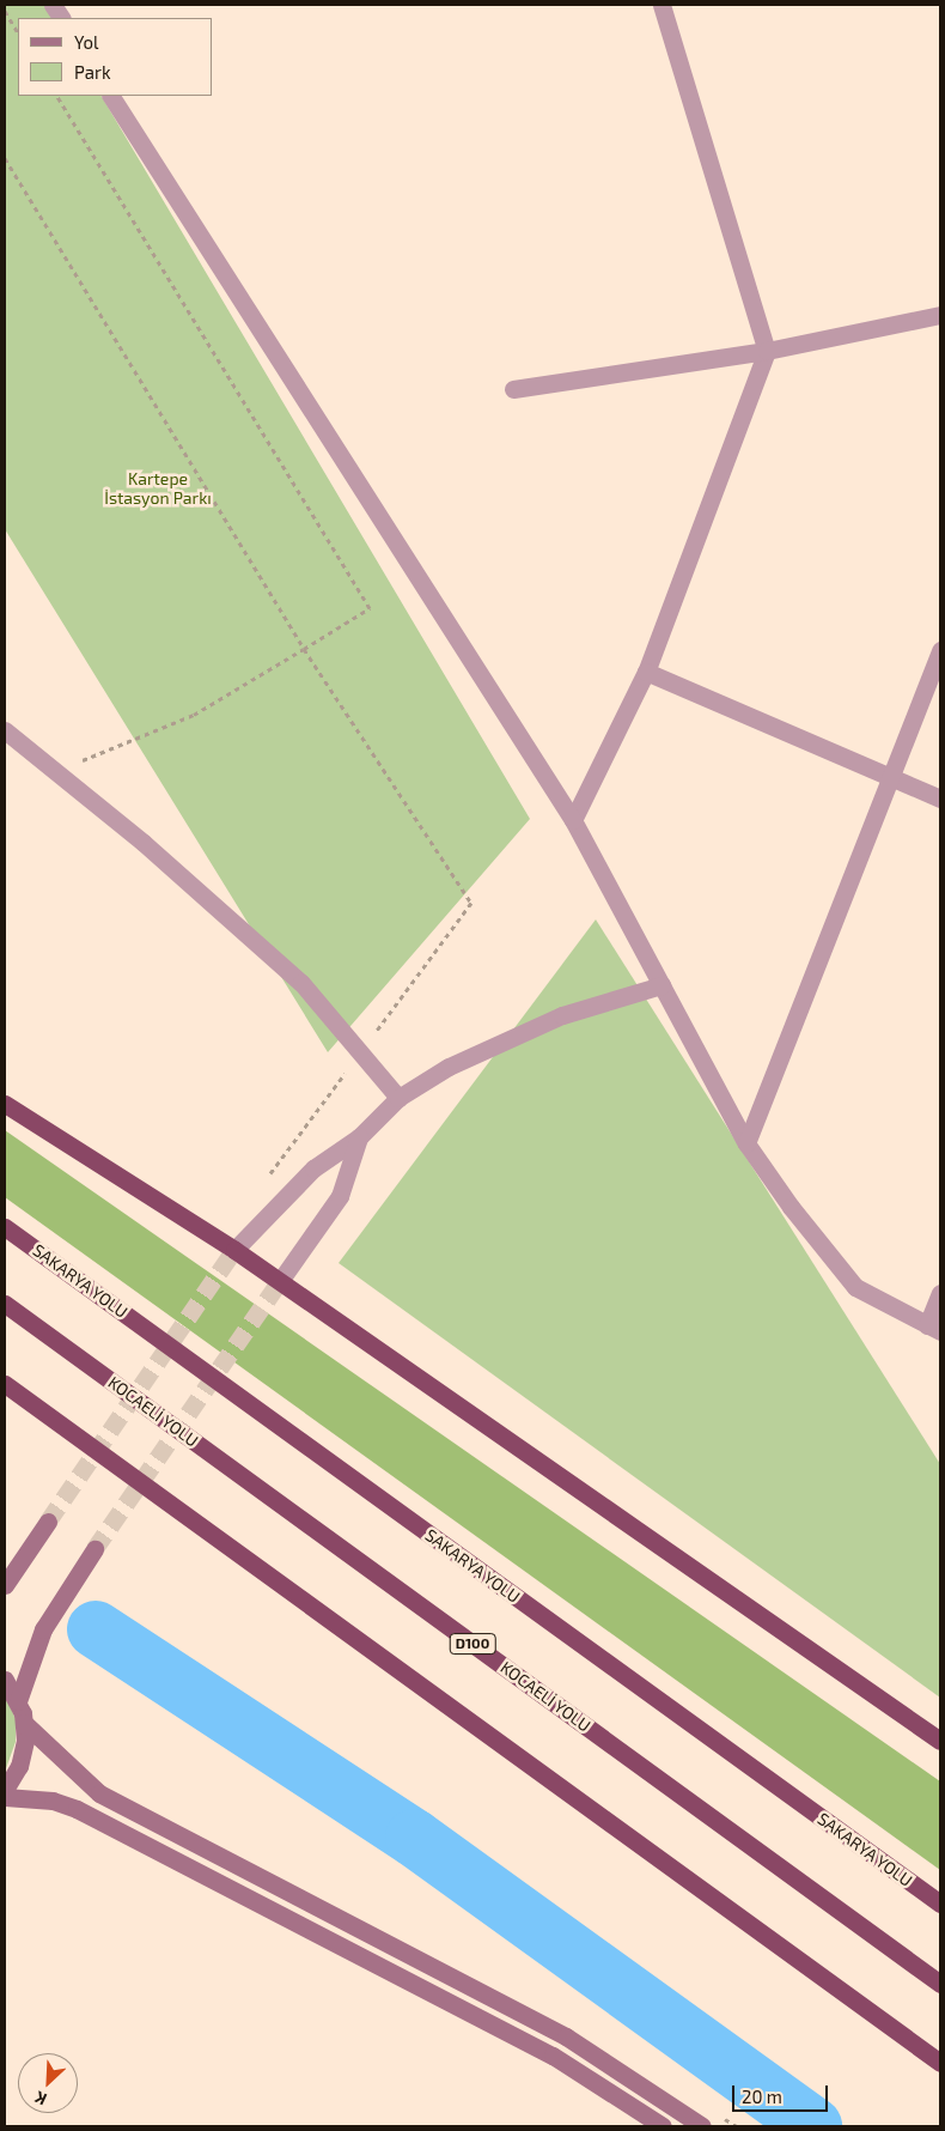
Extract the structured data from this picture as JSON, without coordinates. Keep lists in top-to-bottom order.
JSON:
{
  "streets": {
    "highway": ["SAKARYA YOLU", "KOCAELİ YOLU", "D100"]
  },
  "parks": ["Kartepe İstasyon Parkı"],
  "legend": ["Yol", "Park"],
  "scale_bar": "20 m",
  "north": "bottom left"
}
